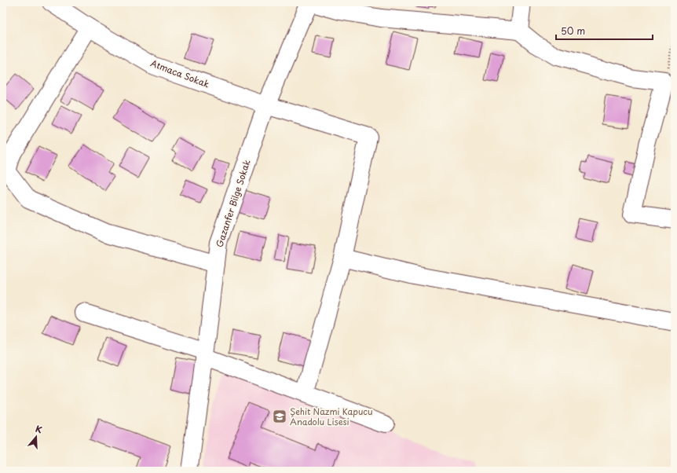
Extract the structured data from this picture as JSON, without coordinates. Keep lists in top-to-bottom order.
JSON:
{
  "streets": {
    "street": ["Atmaca Sokak", "Gazanfer Bilge Sokak"]
  },
  "crossings": [
    ["Atmaca Sokak", "Gazanfer Bilge Sokak"]
  ],
  "places": {
    "school or university": ["Şehit Nazmi Kapucu Anadolu Lisesi"]
  },
  "scale_bar": "50 m",
  "north": "top"
}
